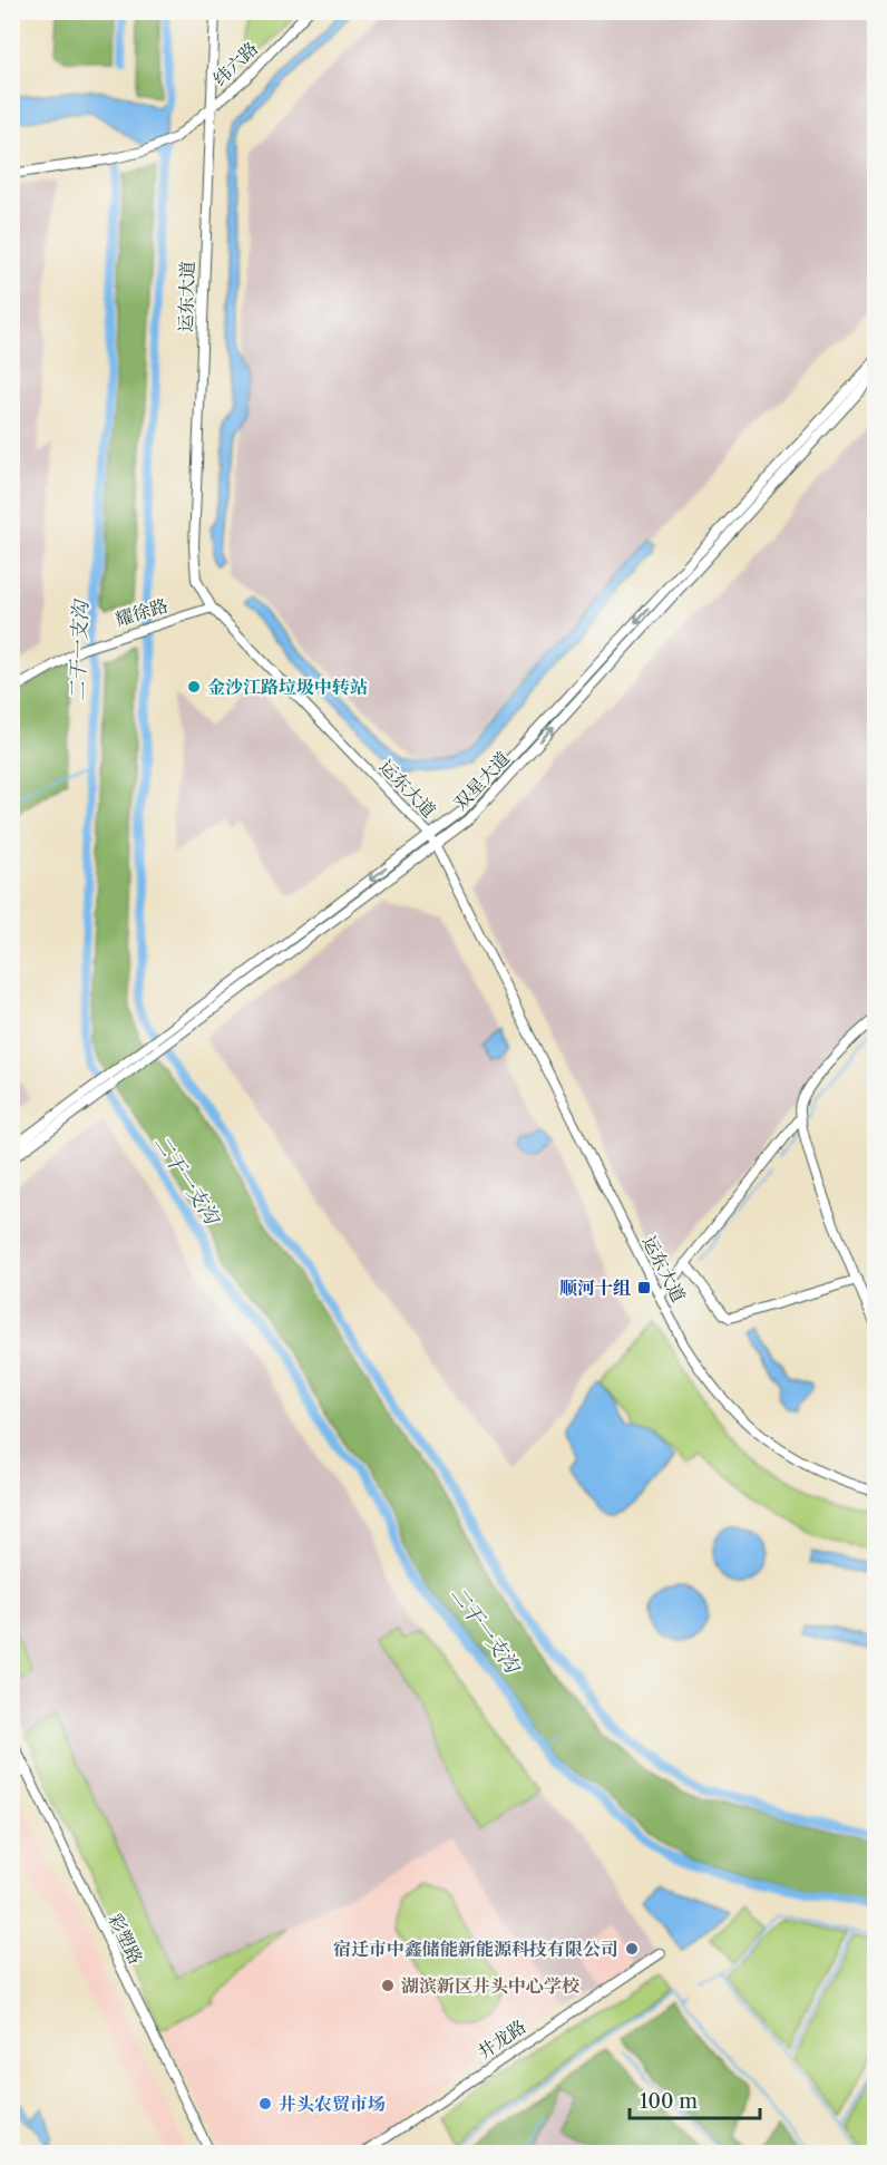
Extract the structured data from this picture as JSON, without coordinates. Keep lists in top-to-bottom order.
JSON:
{
  "streets": {
    "street": [
      "纬六路",
      "运东大道",
      "耀徐路",
      "双星大道",
      "彩塑路",
      "井龙路"
    ]
  },
  "crossings": [
    ["纬六路", "运东大道"],
    ["运东大道", "耀徐路"],
    ["运东大道", "双星大道"]
  ],
  "water": ["二干一支沟"],
  "places": {
    "other": [
      "金沙江路垃圾中转站",
      "宿迁市中鑫储能新能源科技有限公司",
      "湖滨新区井头中心学校",
      "井头农贸市场"
    ],
    "transit": ["顺河十组"]
  },
  "scale_bar": "100 m"
}
